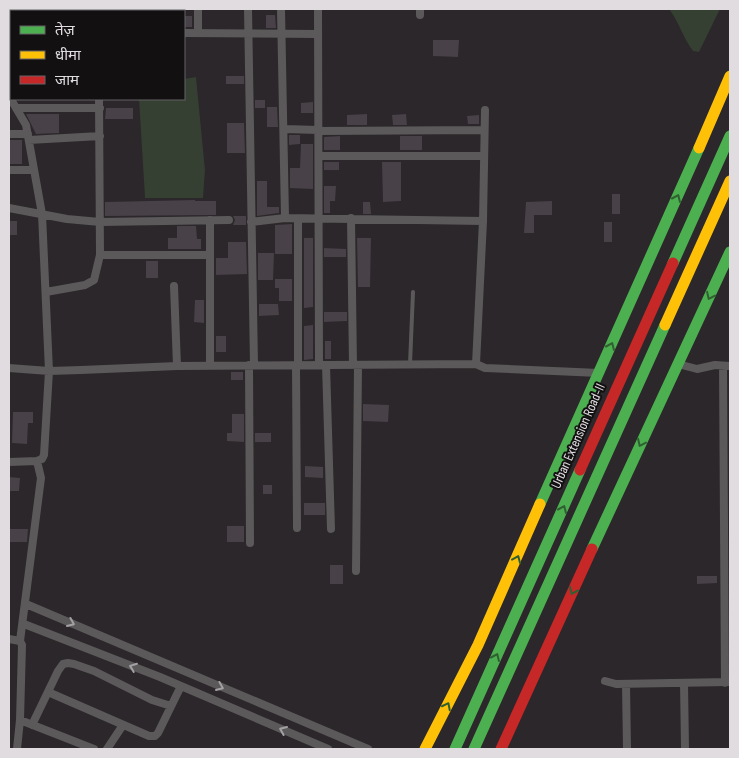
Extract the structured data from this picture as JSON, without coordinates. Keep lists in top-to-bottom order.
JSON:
{
  "streets": {
    "main road": ["Urban Extension Road-II"]
  },
  "legend": ["तेज़", "धीमा", "जाम"]
}
